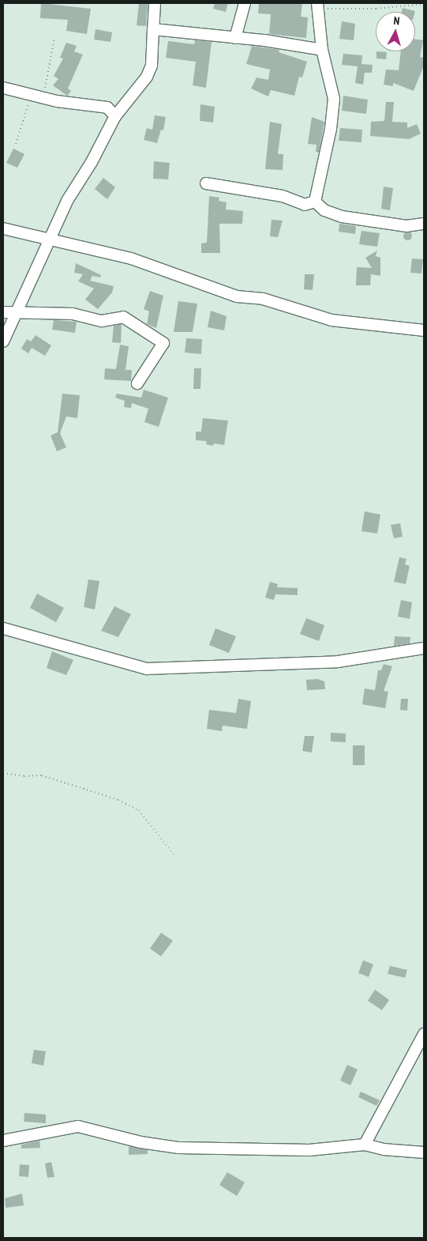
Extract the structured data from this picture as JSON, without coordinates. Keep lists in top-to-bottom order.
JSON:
{
  "north": "top"
}
